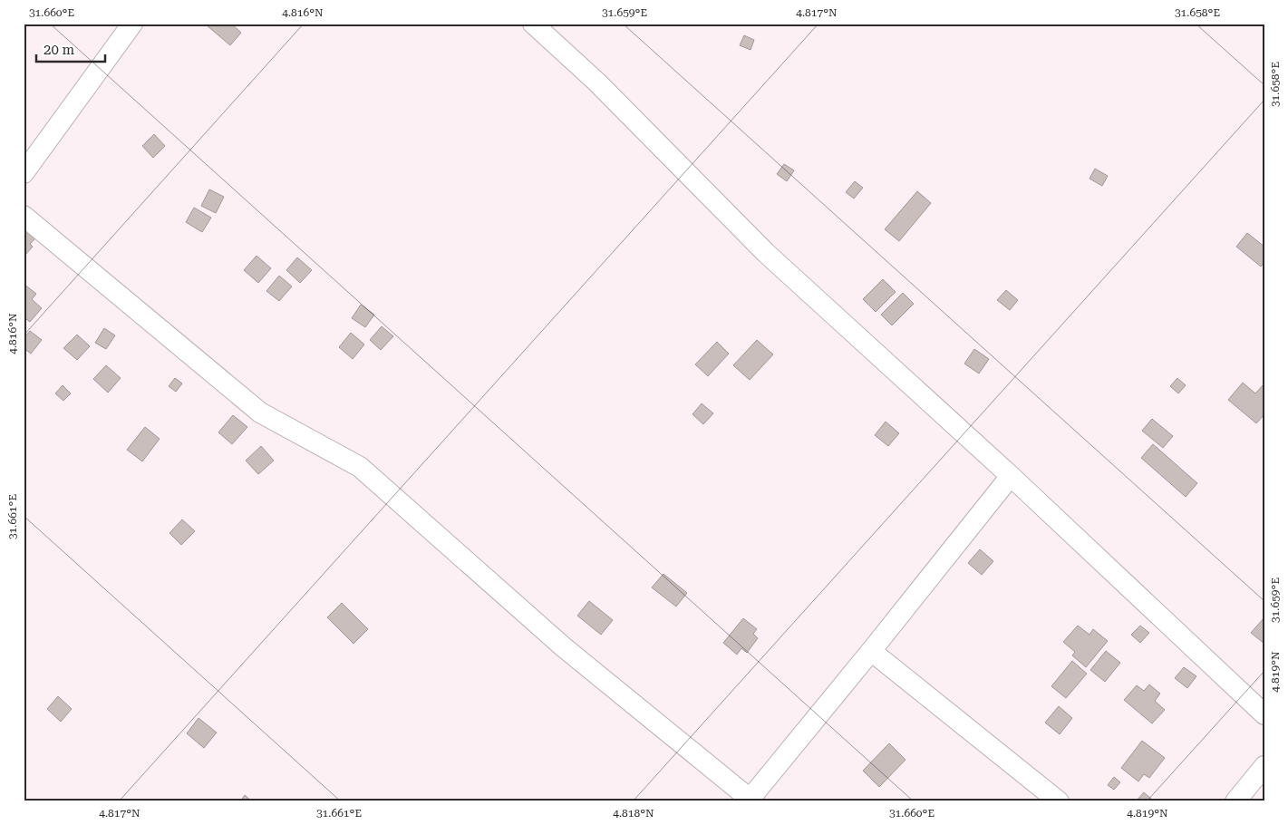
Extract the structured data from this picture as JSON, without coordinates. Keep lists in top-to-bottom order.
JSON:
{
  "scale_bar": "20 m",
  "coordinates": [
    "31.660°E",
    "4.816°N",
    "31.659°E",
    "4.817°N",
    "31.658°E",
    "31.661°E",
    "4.819°N",
    "4.818°N"
  ]
}
